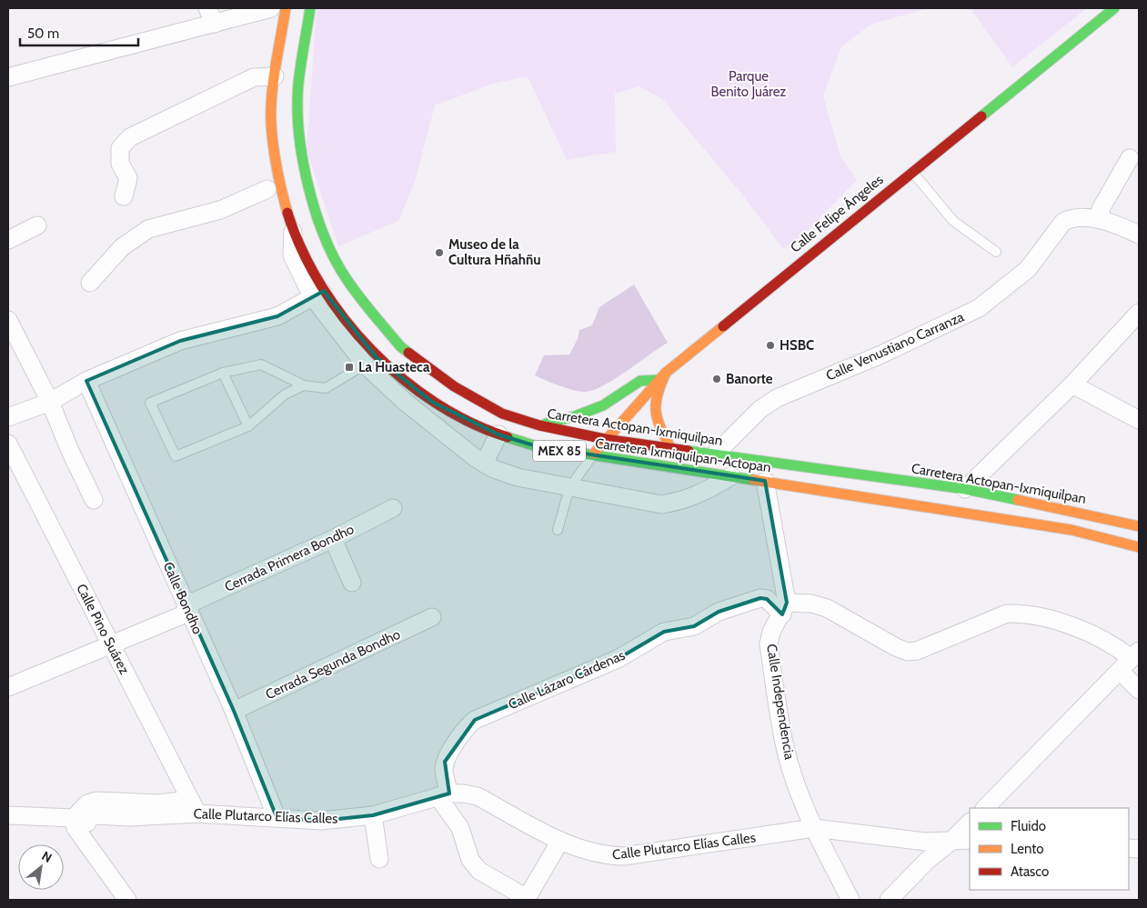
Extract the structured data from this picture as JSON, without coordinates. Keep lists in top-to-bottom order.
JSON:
{
  "streets": {
    "main road": [
      "Calle Felipe Ángeles",
      "Carretera Actopan-Ixmiquilpan",
      "MEX 85",
      "Carretera Ixmiquilpan-Actopan"
    ],
    "street": [
      "Calle Venustiano Carranza",
      "Cerrada Primera Bondho",
      "Calle Bondho",
      "Calle Pino Suárez",
      "Cerrada Segunda Bondho",
      "Calle Lázaro Cárdenas",
      "Calle Independencia",
      "Calle Plutarco Elías Calles"
    ]
  },
  "crossings": [
    ["Calle Felipe Ángeles", "Carretera Actopan-Ixmiquilpan"],
    ["Calle Felipe Ángeles", "Carretera Ixmiquilpan-Actopan"],
    ["Calle Venustiano Carranza", "Carretera Actopan-Ixmiquilpan"],
    ["Cerrada Primera Bondho", "Calle Bondho"],
    ["Cerrada Primera Bondho", "Calle Pino Suárez"],
    ["Calle Bondho", "Cerrada Segunda Bondho"],
    ["Calle Bondho", "Calle Plutarco Elías Calles"],
    ["Calle Pino Suárez", "Calle Plutarco Elías Calles"],
    ["Calle Lázaro Cárdenas", "Calle Independencia"],
    ["Calle Lázaro Cárdenas", "Calle Plutarco Elías Calles"],
    ["Calle Independencia", "Calle Plutarco Elías Calles"]
  ],
  "parks": ["Parque Benito Juárez"],
  "places": {
    "other": ["Museo de la Cultura Hñahñu", "HSBC", "Banorte"],
    "transit": ["La Huasteca"]
  },
  "legend": ["Fluido", "Lento", "Atasco"],
  "scale_bar": "50 m",
  "north": "top right"
}
